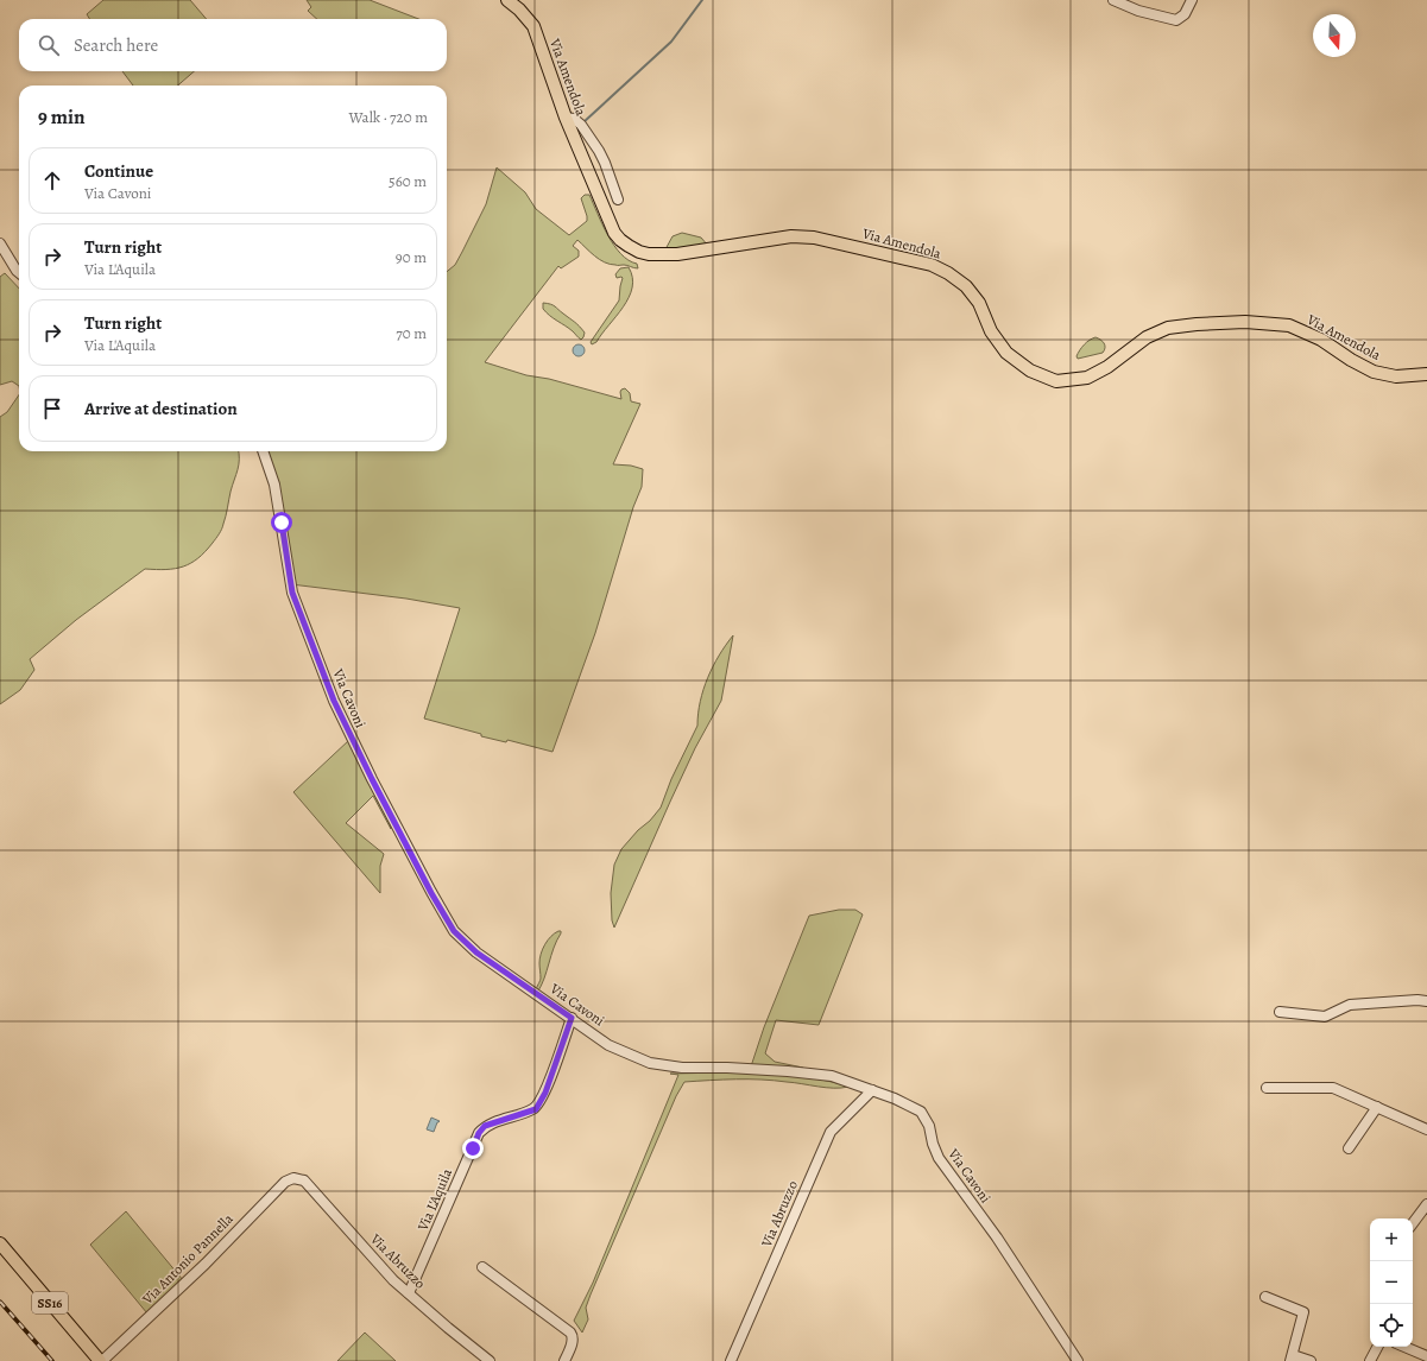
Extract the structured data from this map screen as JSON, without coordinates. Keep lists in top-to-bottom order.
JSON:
{
  "streets": {
    "main road": ["Via Amendola", "SS16"],
    "street": [
      "Via Cavoni",
      "Via L'Aquila",
      "Via Abruzzo",
      "Via Antonio Pannella"
    ]
  },
  "crossings": [
    ["Via Cavoni", "Via L'Aquila"],
    ["Via Cavoni", "Via Abruzzo"],
    ["Via L'Aquila", "Via Abruzzo"],
    ["Via Abruzzo", "Via Antonio Pannella"],
    ["Via Antonio Pannella", "SS16"]
  ],
  "north": "bottom",
  "page": {
    "search": "Search here",
    "heading": ["9 min", "Walk · 720 m"],
    "list": [
      ["Continue", "Via Cavoni", "560 m"],
      ["Turn right", "Via L'Aquila", "90 m"],
      ["Turn right", "Via L'Aquila", "70 m"],
      "Arrive at destination"
    ],
    "map_buttons": ["+", "−"]
  }
}
